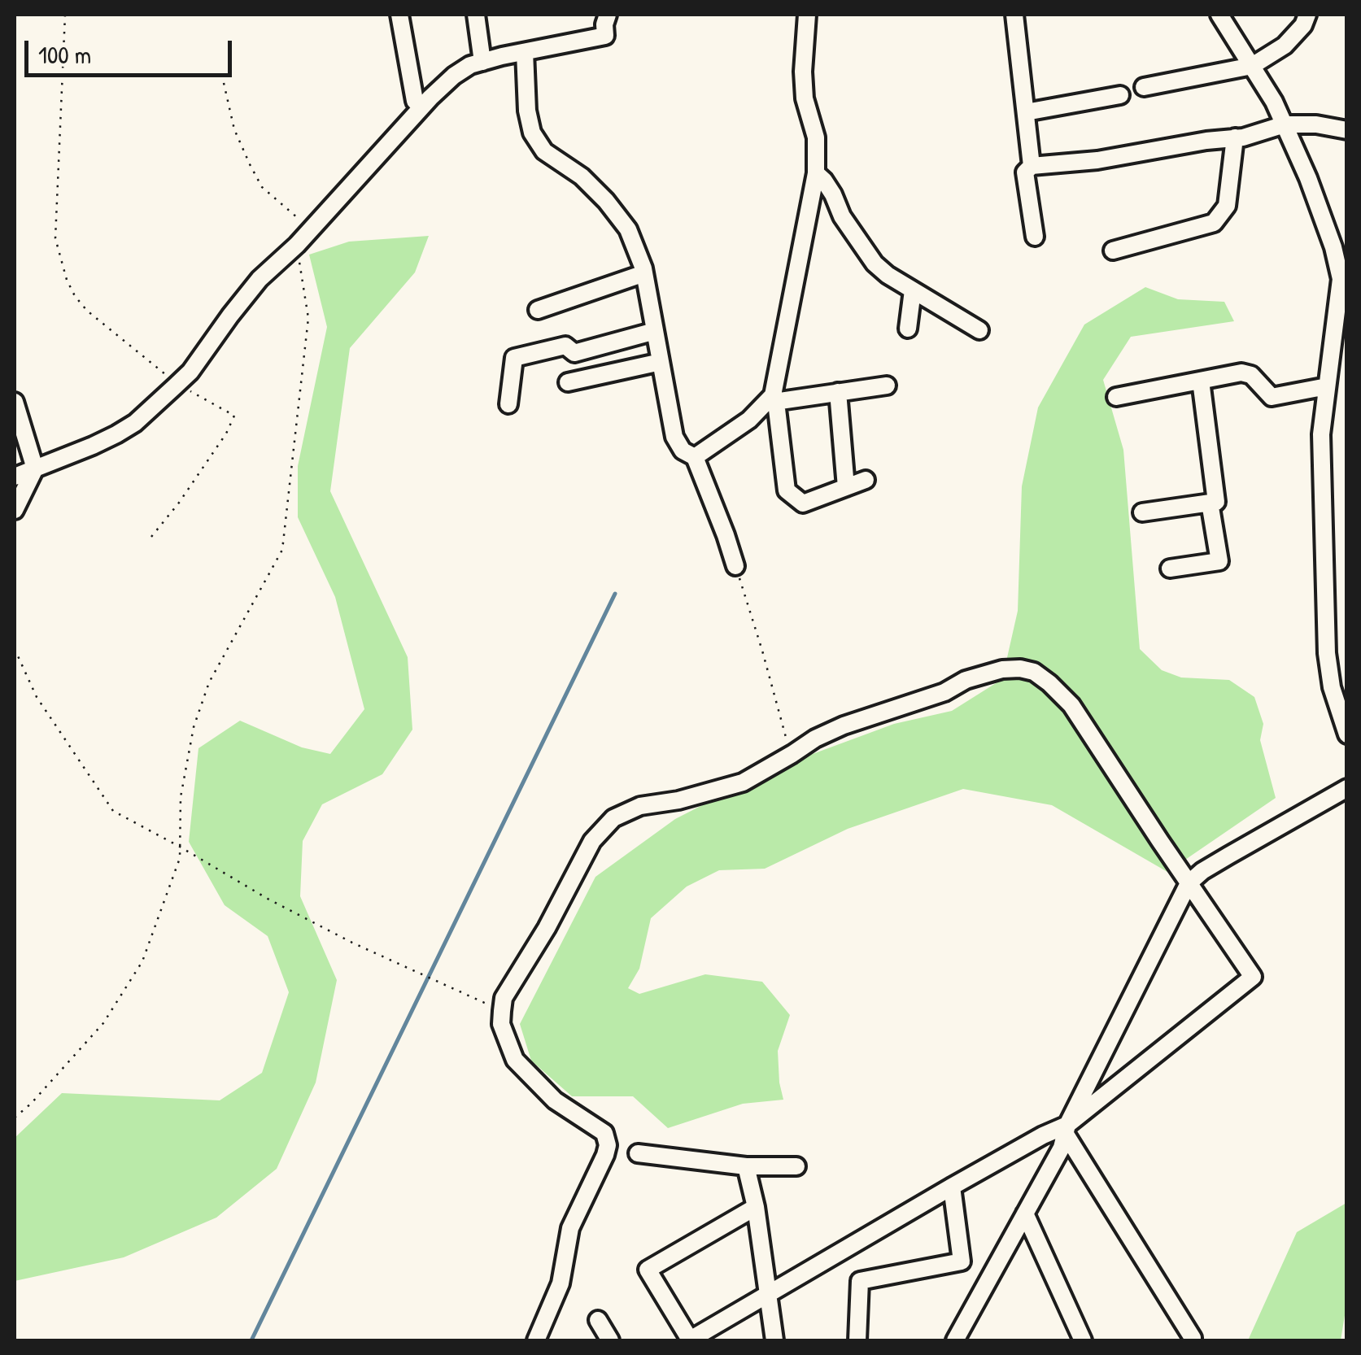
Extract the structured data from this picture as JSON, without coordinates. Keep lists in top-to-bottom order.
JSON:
{
  "scale_bar": "100 m"
}
